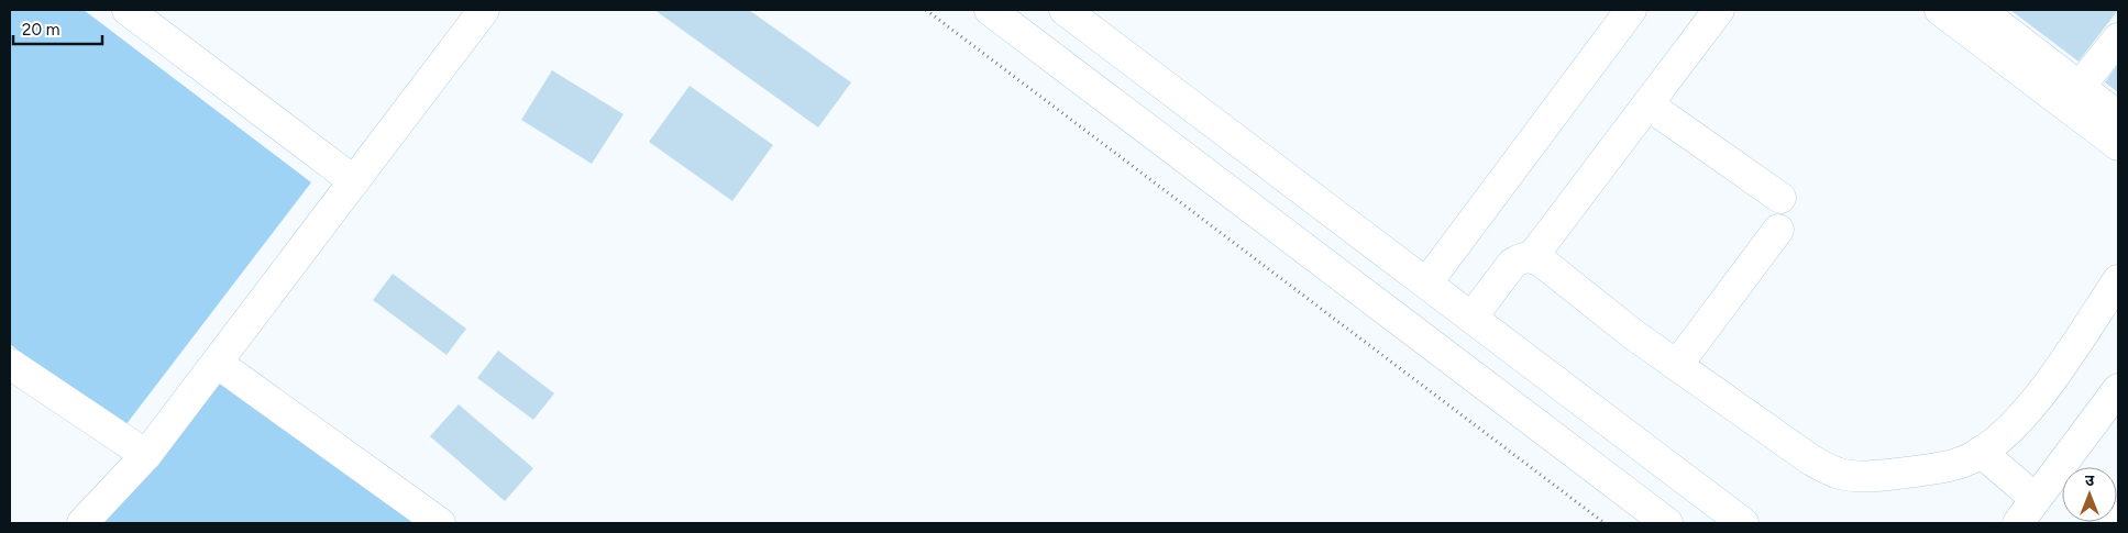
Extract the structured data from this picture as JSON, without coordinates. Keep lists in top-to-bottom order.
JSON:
{
  "scale_bar": "20 m",
  "north": "top"
}
